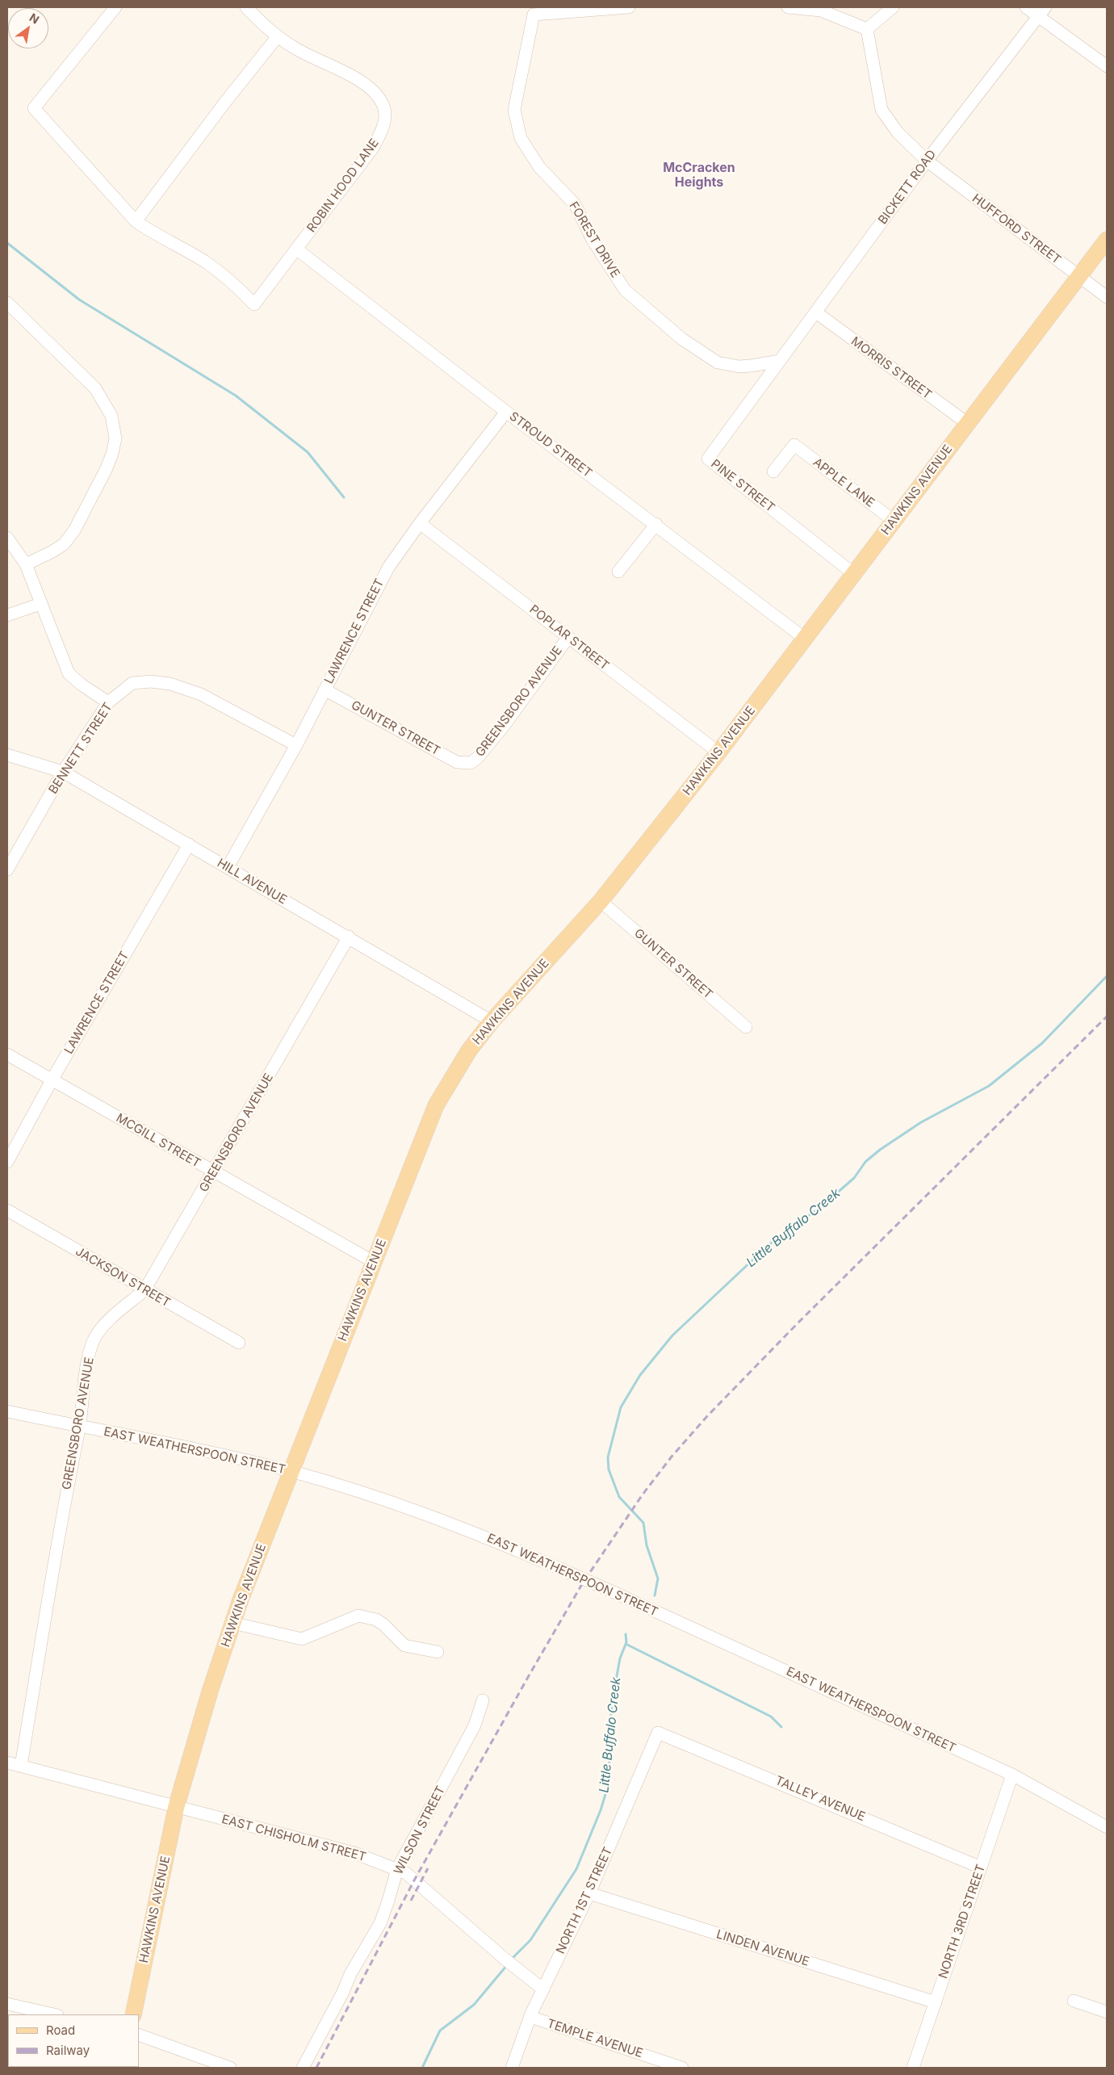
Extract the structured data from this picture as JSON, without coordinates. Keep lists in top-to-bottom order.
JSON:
{
  "streets": {
    "main road": ["HAWKINS AVENUE"],
    "street": [
      "ROBIN HOOD LANE",
      "BICKETT ROAD",
      "HUFFORD STREET",
      "FOREST DRIVE",
      "MORRIS STREET",
      "STROUD STREET",
      "APPLE LANE",
      "PINE STREET",
      "LAWRENCE STREET",
      "POPLAR STREET",
      "GREENSBORO AVENUE",
      "GUNTER STREET",
      "BENNETT STREET",
      "HILL AVENUE",
      "MCGILL STREET",
      "JACKSON STREET",
      "EAST WEATHERSPOON STREET",
      "TALLEY AVENUE",
      "WILSON STREET",
      "EAST CHISHOLM STREET",
      "NORTH 1ST STREET",
      "NORTH 3RD STREET",
      "LINDEN AVENUE",
      "TEMPLE AVENUE"
    ]
  },
  "crossings": [
    ["ROBIN HOOD LANE", "STROUD STREET"],
    ["BICKETT ROAD", "HUFFORD STREET"],
    ["BICKETT ROAD", "FOREST DRIVE"],
    ["BICKETT ROAD", "MORRIS STREET"],
    ["BICKETT ROAD", "PINE STREET"],
    ["HUFFORD STREET", "HAWKINS AVENUE"],
    ["FOREST DRIVE", "PINE STREET"],
    ["MORRIS STREET", "HAWKINS AVENUE"],
    ["STROUD STREET", "HAWKINS AVENUE"],
    ["STROUD STREET", "LAWRENCE STREET"],
    ["APPLE LANE", "HAWKINS AVENUE"],
    ["PINE STREET", "HAWKINS AVENUE"],
    ["HAWKINS AVENUE", "POPLAR STREET"],
    ["HAWKINS AVENUE", "GUNTER STREET"],
    ["HAWKINS AVENUE", "HILL AVENUE"],
    ["HAWKINS AVENUE", "MCGILL STREET"],
    ["HAWKINS AVENUE", "EAST WEATHERSPOON STREET"],
    ["HAWKINS AVENUE", "EAST CHISHOLM STREET"],
    ["LAWRENCE STREET", "POPLAR STREET"],
    ["LAWRENCE STREET", "GUNTER STREET"],
    ["LAWRENCE STREET", "BENNETT STREET"],
    ["LAWRENCE STREET", "HILL AVENUE"],
    ["LAWRENCE STREET", "MCGILL STREET"],
    ["POPLAR STREET", "GREENSBORO AVENUE"],
    ["GREENSBORO AVENUE", "GUNTER STREET"],
    ["GREENSBORO AVENUE", "HILL AVENUE"],
    ["GREENSBORO AVENUE", "MCGILL STREET"],
    ["GREENSBORO AVENUE", "JACKSON STREET"],
    ["GREENSBORO AVENUE", "EAST WEATHERSPOON STREET"],
    ["GREENSBORO AVENUE", "EAST CHISHOLM STREET"],
    ["BENNETT STREET", "HILL AVENUE"],
    ["EAST WEATHERSPOON STREET", "NORTH 3RD STREET"],
    ["TALLEY AVENUE", "NORTH 1ST STREET"],
    ["TALLEY AVENUE", "NORTH 3RD STREET"],
    ["WILSON STREET", "EAST CHISHOLM STREET"],
    ["EAST CHISHOLM STREET", "NORTH 1ST STREET"],
    ["NORTH 1ST STREET", "LINDEN AVENUE"],
    ["NORTH 1ST STREET", "TEMPLE AVENUE"],
    ["NORTH 3RD STREET", "LINDEN AVENUE"]
  ],
  "districts": ["McCracken Heights"],
  "water": ["Little Buffalo Creek"],
  "legend": ["Road", "Railway"],
  "north": "top right"
}
